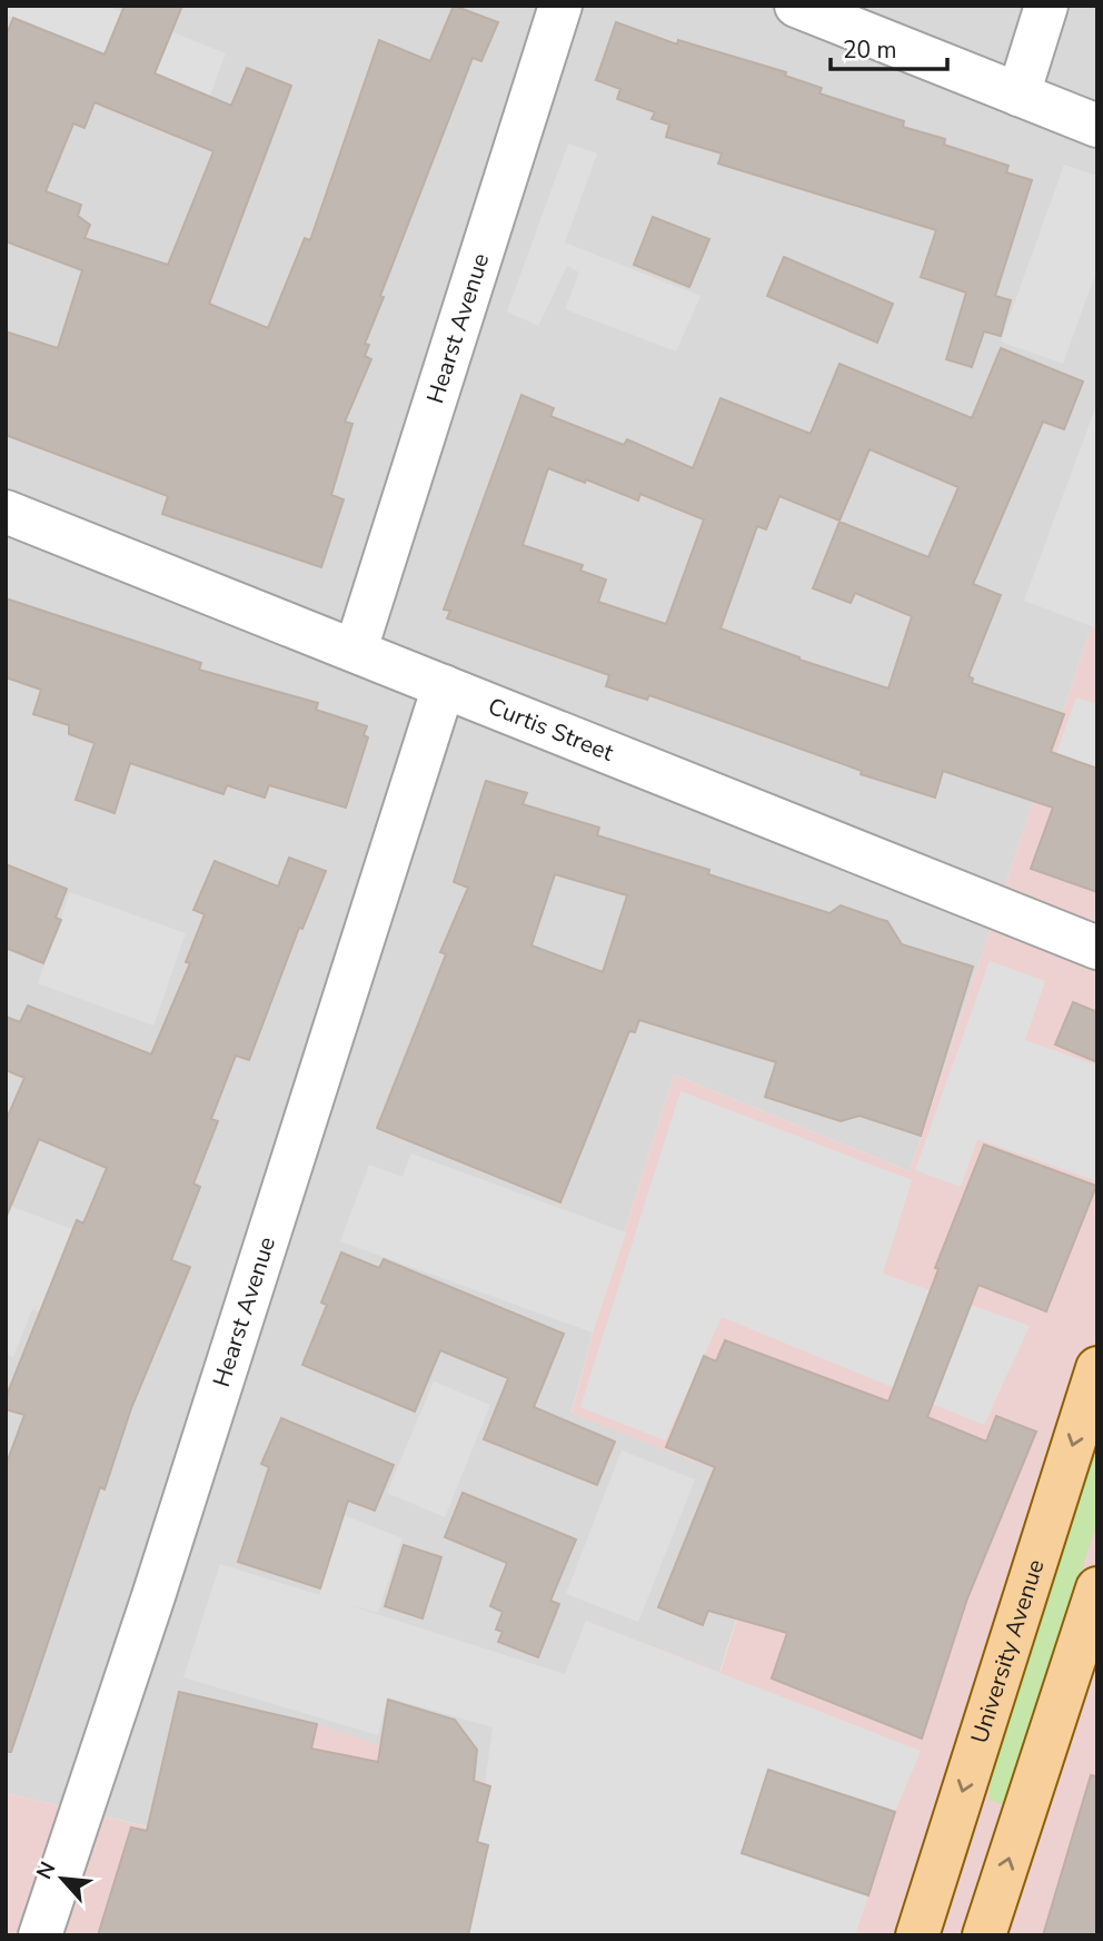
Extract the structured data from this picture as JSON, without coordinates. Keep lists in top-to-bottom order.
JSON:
{
  "streets": {
    "main road": ["University Avenue"],
    "street": ["Hearst Avenue", "Curtis Street"]
  },
  "crossings": [
    ["Hearst Avenue", "Curtis Street"]
  ],
  "scale_bar": "20 m",
  "north": "top left"
}
